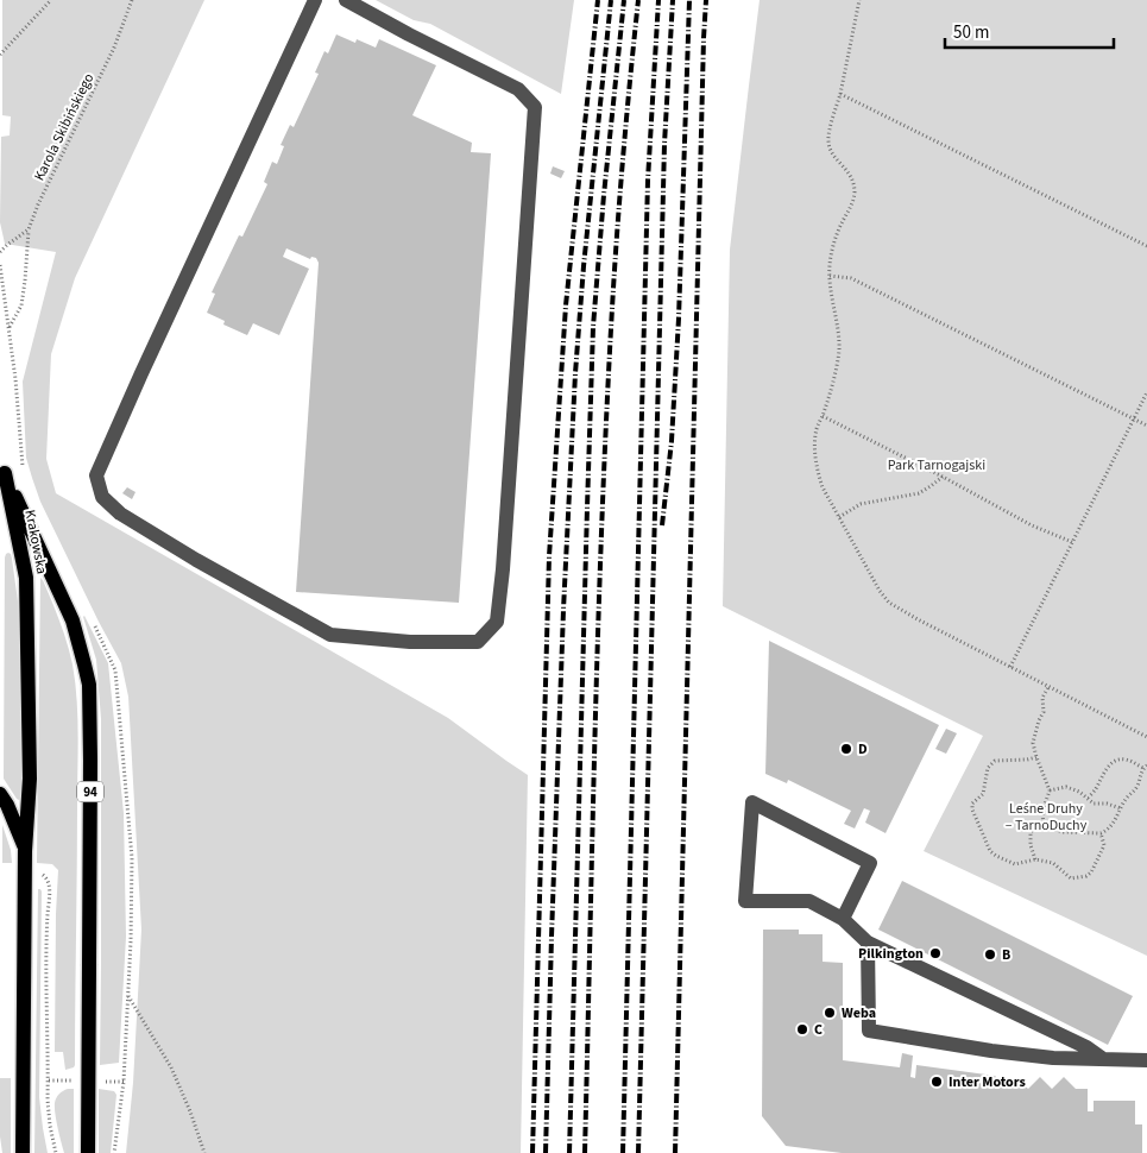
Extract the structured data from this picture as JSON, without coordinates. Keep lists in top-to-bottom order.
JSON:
{
  "streets": {
    "main road": ["Krakowska", "94"],
    "path": ["Karola Skibińskiego"]
  },
  "crossings": [
    ["Krakowska", "94"]
  ],
  "parks": ["Park Tarnogajski", "Leśne Druhy – TarnoDuchy"],
  "places": [
    "D",
    "Pilkington",
    "B",
    "Weba",
    "C",
    "Inter Motors"
  ],
  "scale_bar": "50 m"
}
